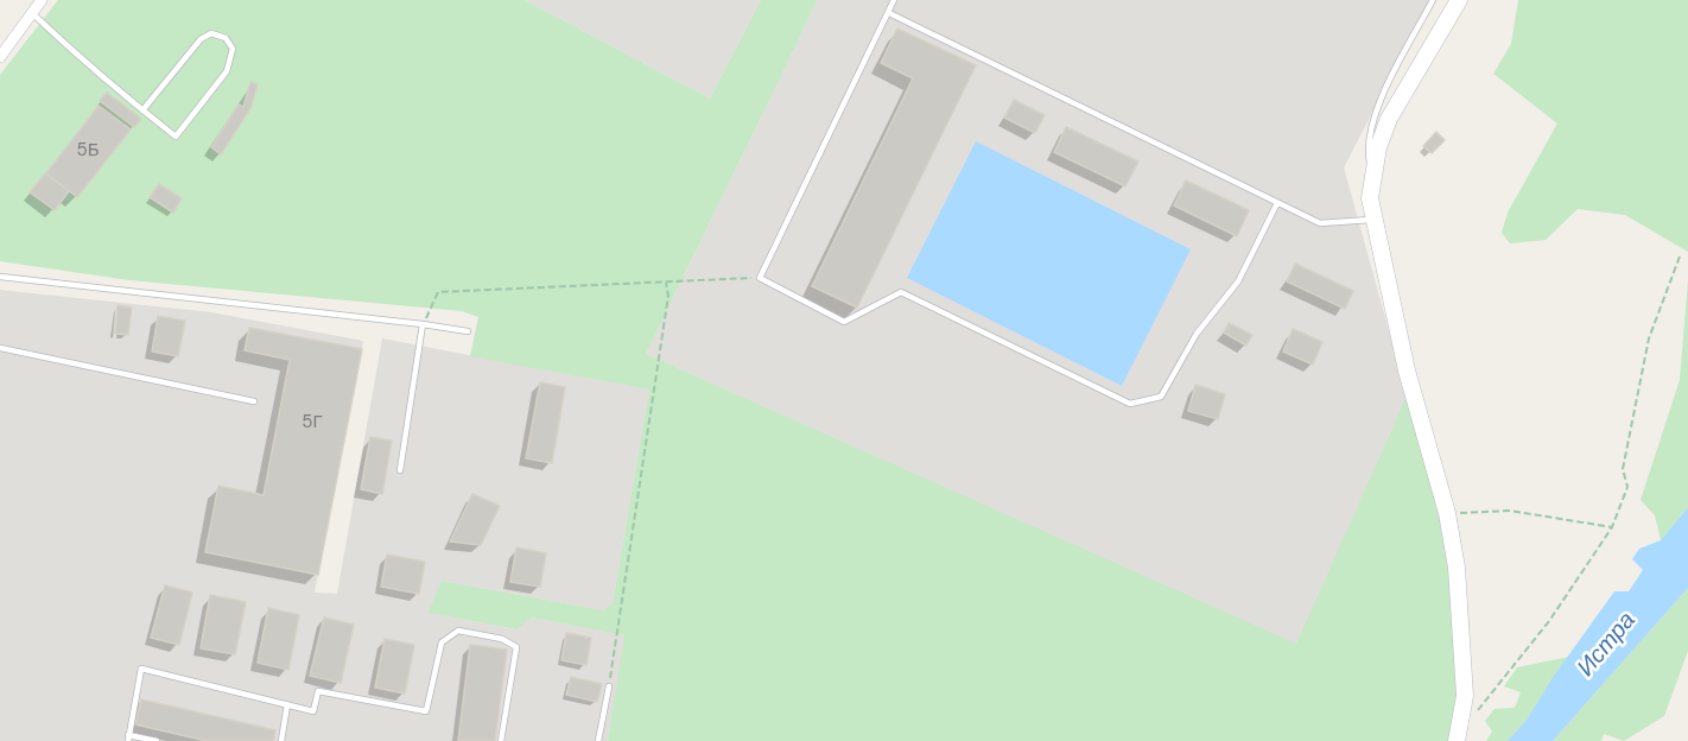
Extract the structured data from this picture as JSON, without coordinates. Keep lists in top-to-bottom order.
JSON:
{
  "water": ["Истра"],
  "house_numbers": ["5Б", "5Г"]
}
